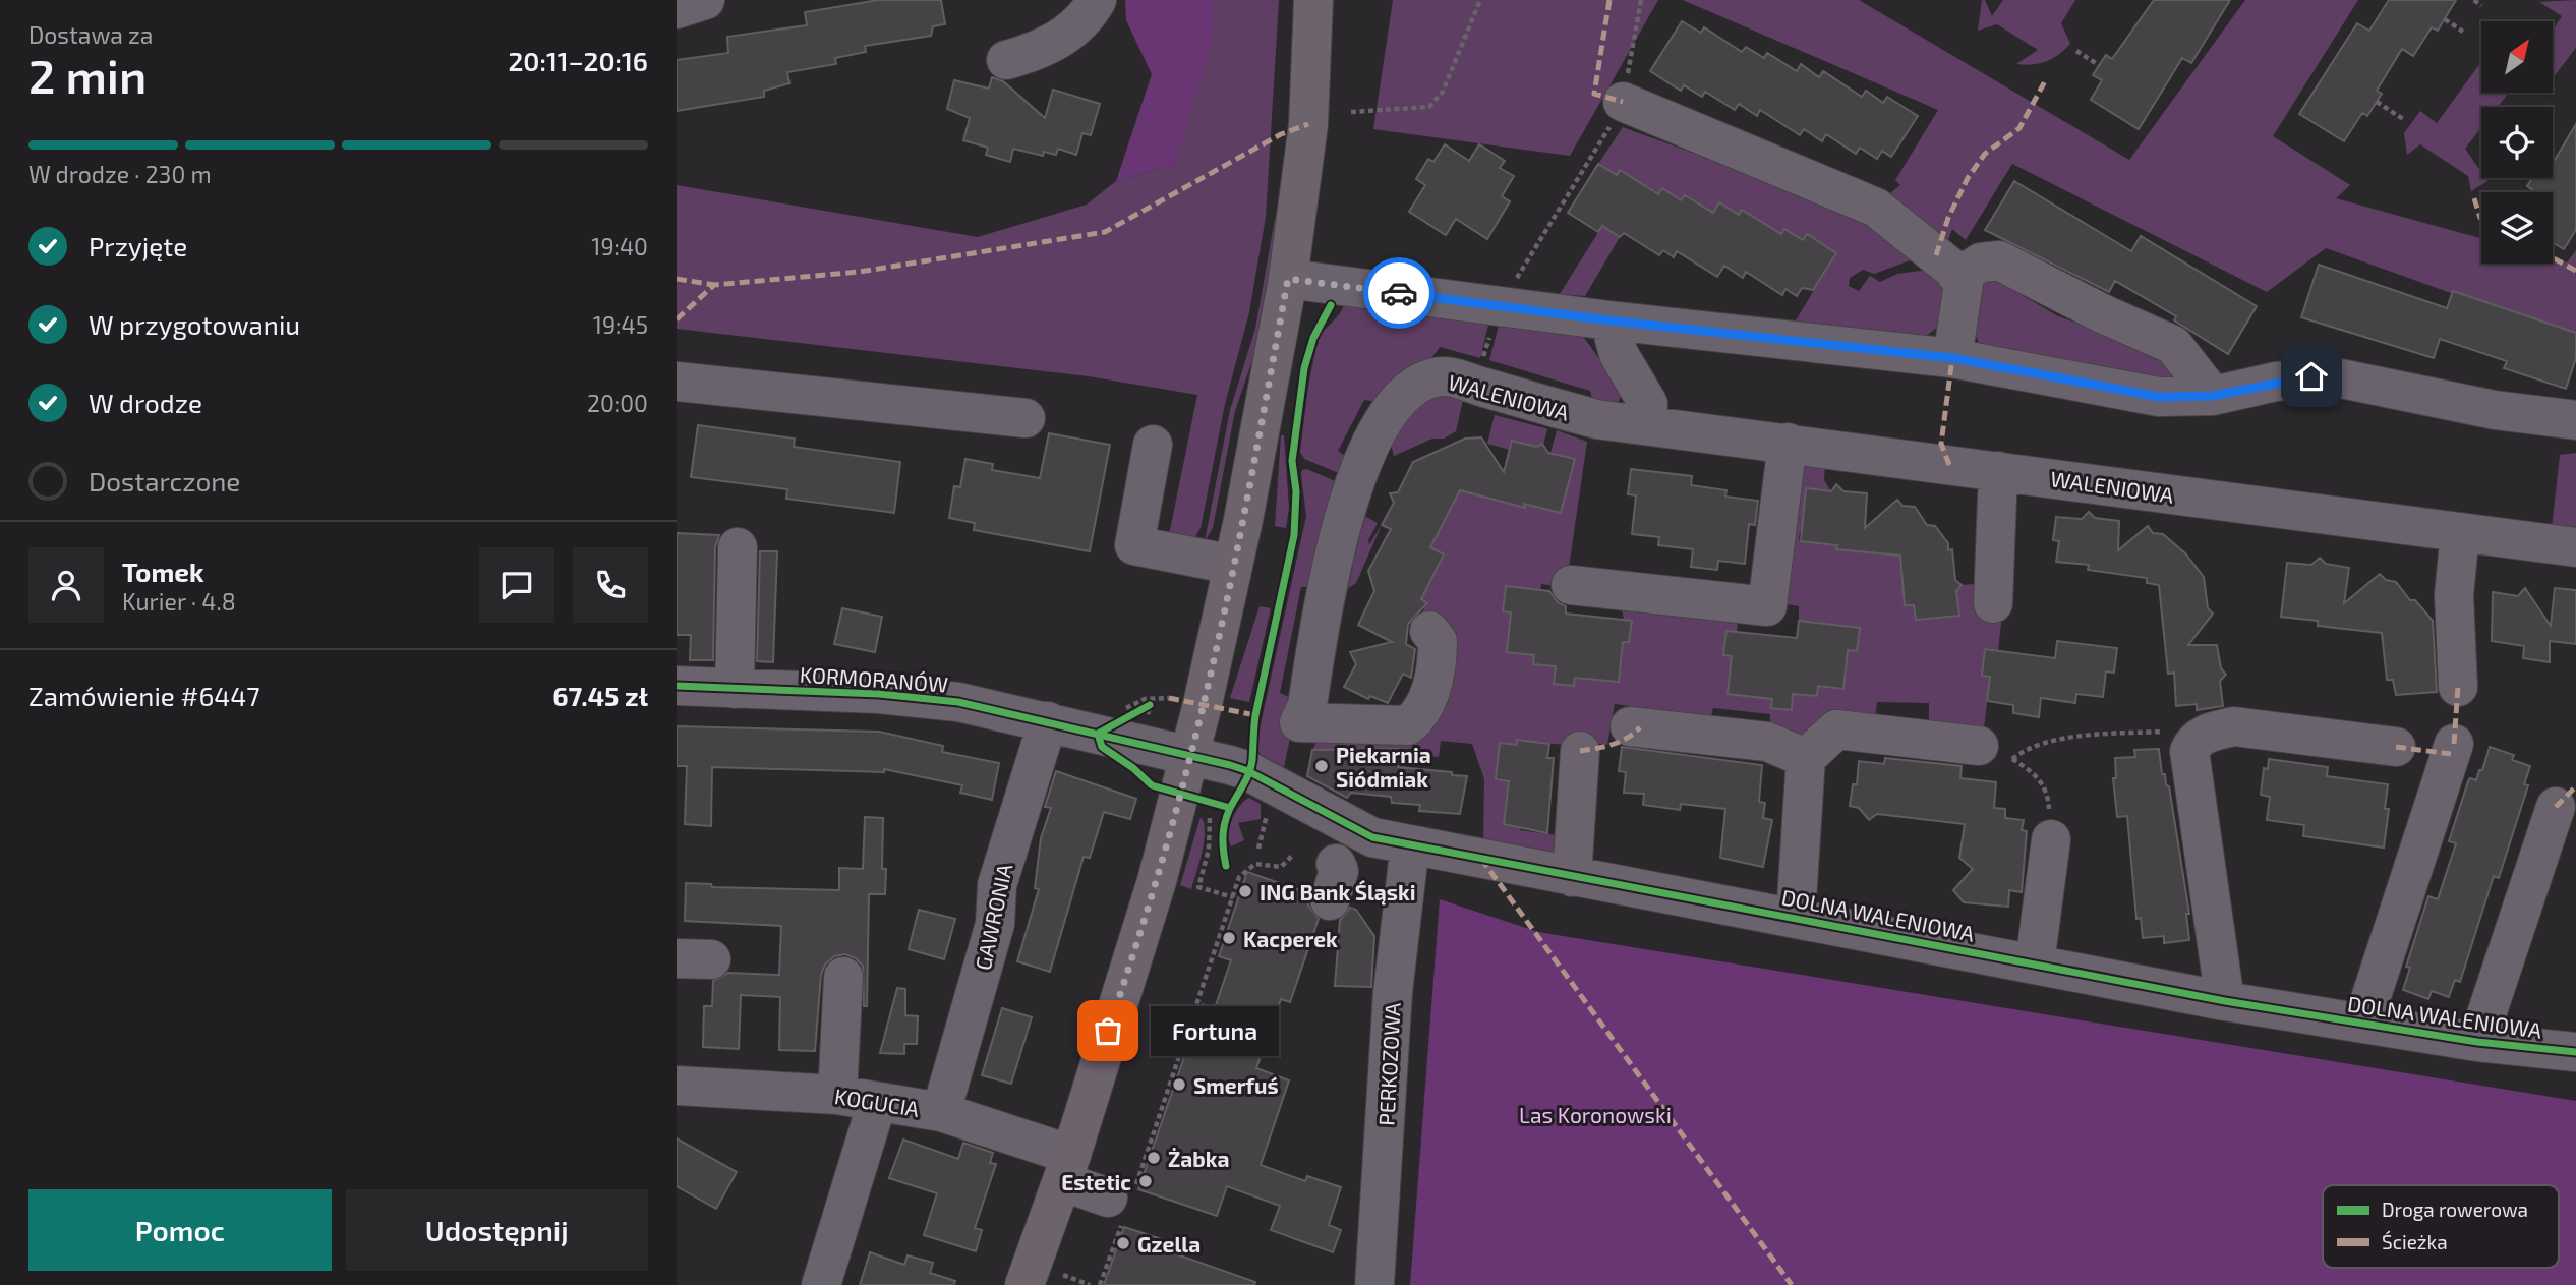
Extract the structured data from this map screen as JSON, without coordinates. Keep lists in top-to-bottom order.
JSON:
{
  "streets": {
    "street": [
      "WALENIOWA",
      "KORMORANÓW",
      "DOLNA WALENIOWA",
      "GAWRONIA",
      "PERKOZOWA",
      "KOGUCIA"
    ]
  },
  "crossings": [
    ["KORMORANÓW", "DOLNA WALENIOWA"],
    ["KORMORANÓW", "GAWRONIA"],
    ["DOLNA WALENIOWA", "PERKOZOWA"],
    ["GAWRONIA", "KOGUCIA"]
  ],
  "parks": ["Las Koronowski"],
  "places": [
    "Piekarnia Siódmiak",
    "ING Bank Śląski",
    "Kacperek",
    "Fortuna",
    "Smerfuś",
    "Żabka",
    "Estetic",
    "Gzella"
  ],
  "legend": ["Droga rowerowa", "Ścieżka"],
  "north": "top right",
  "page": {
    "heading": ["2 min", "Dostawa za", "20:11–20:16"],
    "panel": [
      "Tomek",
      "Kurier · 4.8",
      "Zamówienie #6447",
      "67.45 zł"
    ],
    "bar": "W drodze · 230 m",
    "list": [
      ["Przyjęte", "19:40"],
      ["W przygotowaniu", "19:45"],
      ["W drodze", "20:00"],
      "Dostarczone"
    ],
    "bubble": "Fortuna",
    "buttons": ["Pomoc", "Udostępnij"]
  }
}
